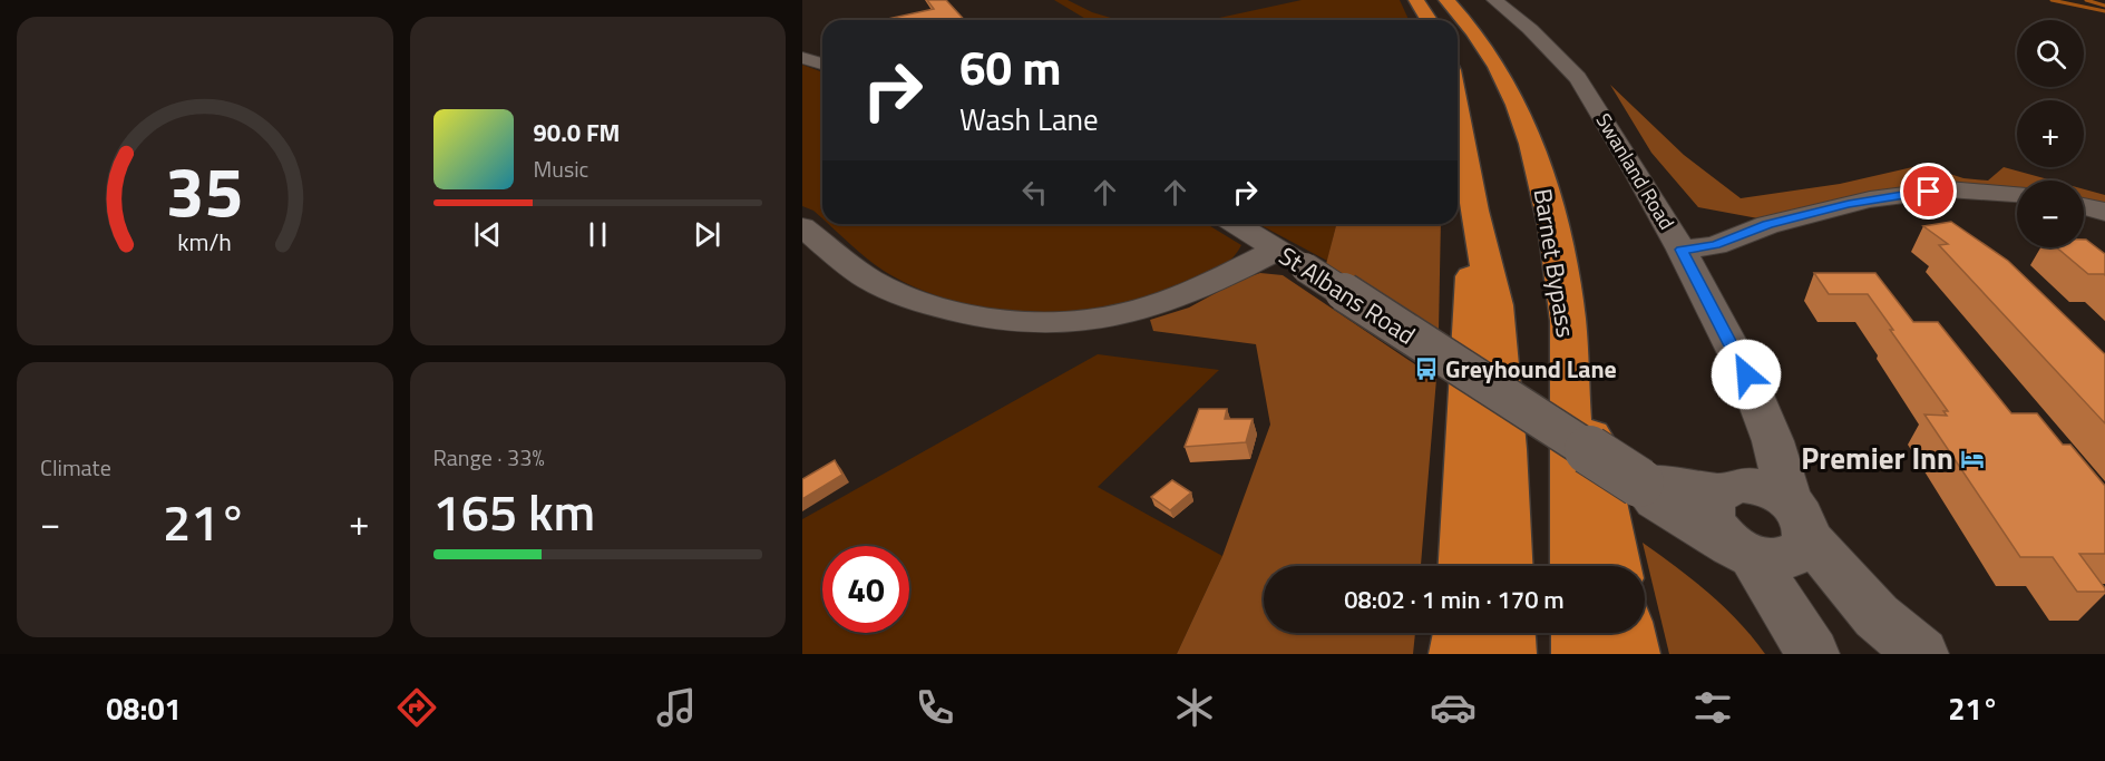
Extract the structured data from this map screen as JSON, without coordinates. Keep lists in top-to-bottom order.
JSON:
{
  "streets": {
    "highway": ["Barnet Bypass"],
    "street": ["Swanland Road", "St Albans Road"]
  },
  "places": {
    "bus stop": ["Greyhound Lane"],
    "hotel": ["Premier Inn"]
  },
  "page": {
    "map_buttons": ["+", "−"],
    "turn": ["60 m", "Wash Lane"],
    "song": ["90.0 FM", "Music"],
    "tile": [
      "Climate",
      ["Range · 33%", "165 km"]
    ],
    "heat": ["−", "21°", "+"],
    "limit": "40",
    "trip": "08:02 · 1 min · 170 m",
    "tabs": ["08:01", "21°"],
    "gauge": ["35", "km/h"]
  }
}
